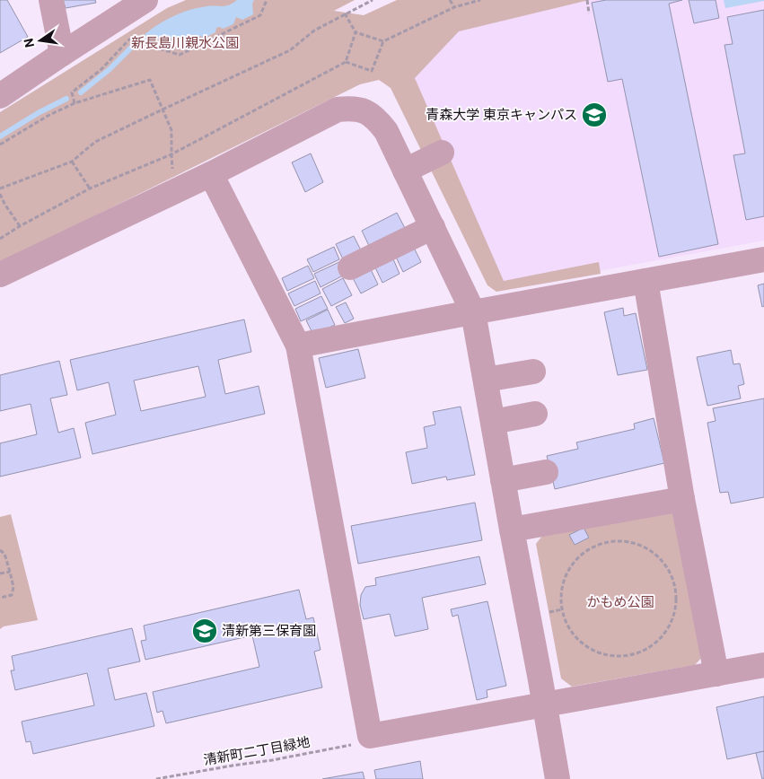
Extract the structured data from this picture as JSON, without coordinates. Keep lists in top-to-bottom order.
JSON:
{
  "streets": {
    "path": ["清新町二丁目緑地"]
  },
  "parks": ["新長島川親水公園", "かもめ公園"],
  "places": {
    "school or university": ["青森大学 東京キャンパス", "清新第三保育園"]
  },
  "north": "left"
}
